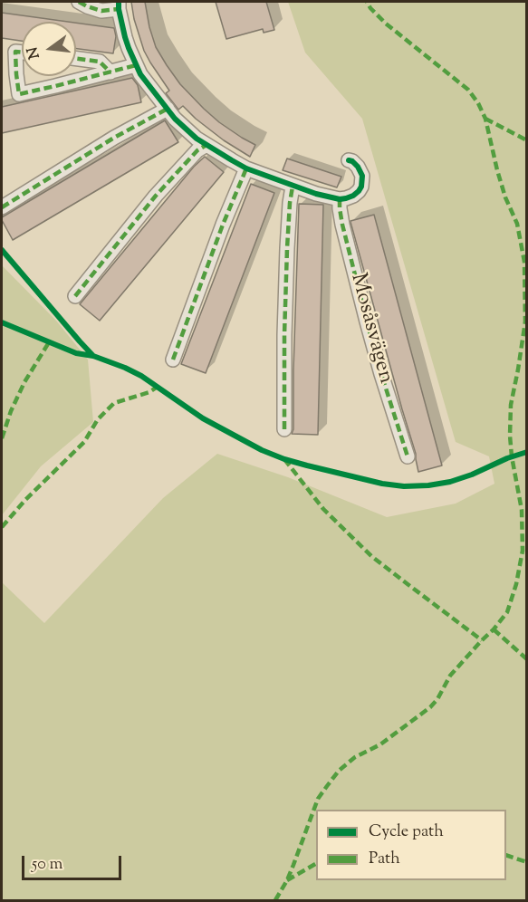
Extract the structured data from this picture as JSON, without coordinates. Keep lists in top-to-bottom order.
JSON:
{
  "streets": {
    "street": ["Mosåsvägen"]
  },
  "legend": ["Cycle path", "Path"],
  "scale_bar": "50 m",
  "north": "left"
}
